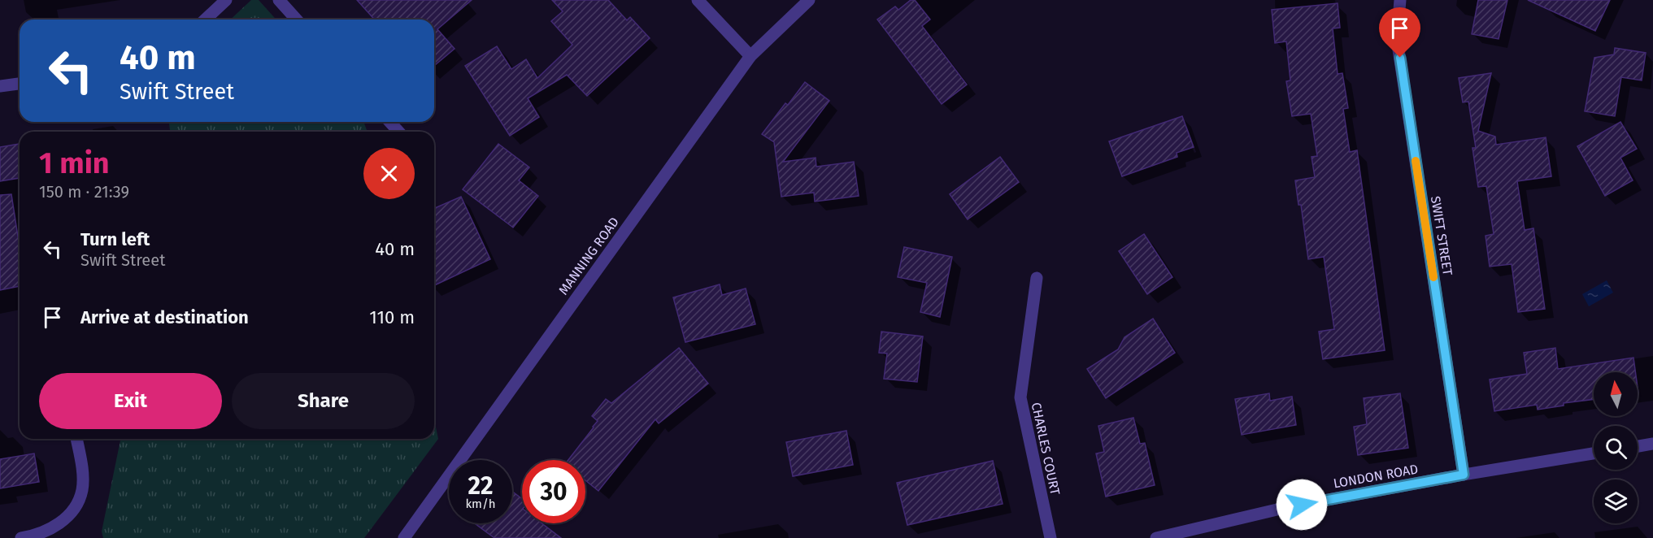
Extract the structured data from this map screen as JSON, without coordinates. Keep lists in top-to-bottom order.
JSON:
{
  "streets": {
    "street": [
      "SWIFT STREET",
      "MANNING ROAD",
      "CHARLES COURT",
      "LONDON ROAD"
    ]
  },
  "crossings": [
    ["SWIFT STREET", "LONDON ROAD"]
  ],
  "north": "top",
  "page": {
    "turn": ["40 m", "Swift Street"],
    "heading": ["1 min", "150 m · 21:39"],
    "list": [
      {
        "name": "Turn left",
        "note": "Swift Street",
        "value": "40 m"
      },
      {
        "name": "Arrive at destination",
        "value": "110 m"
      }
    ],
    "buttons": ["Exit", "Share"],
    "speed": "22 km/h",
    "limit": "30"
  }
}
